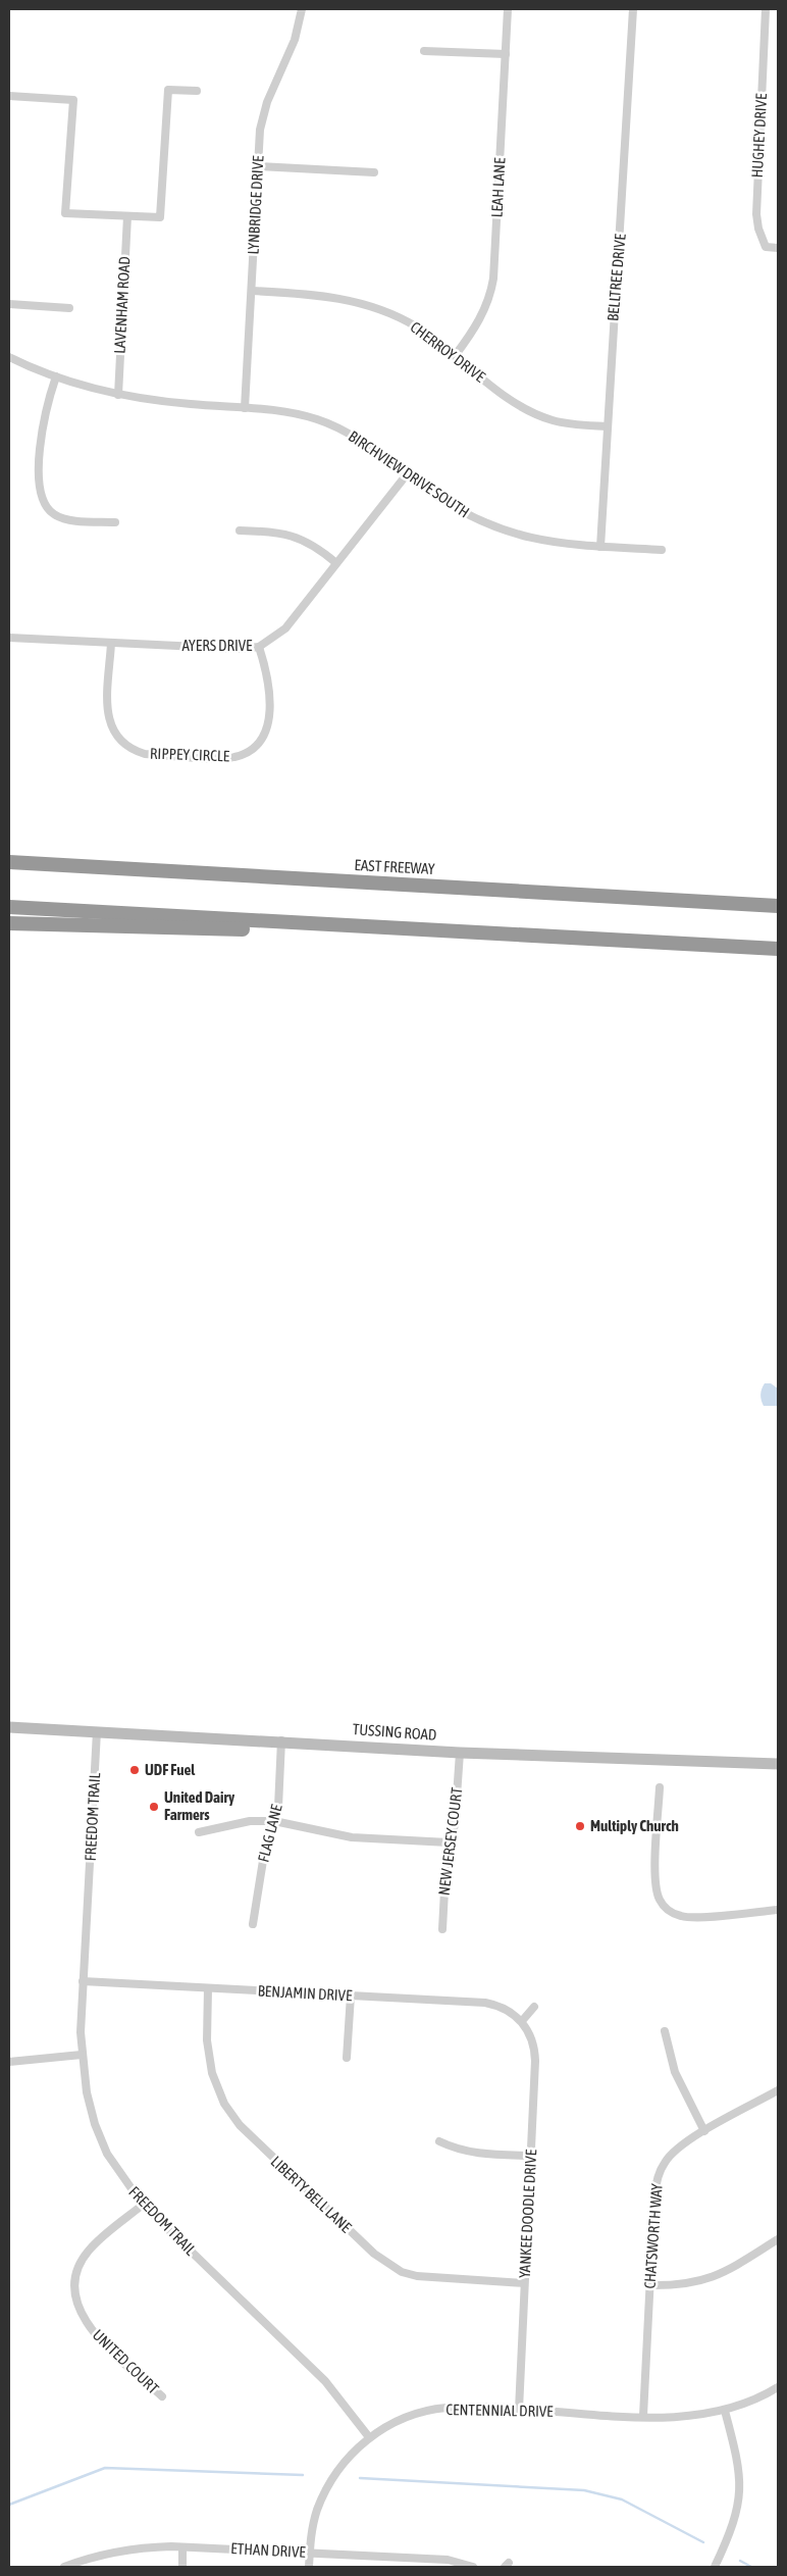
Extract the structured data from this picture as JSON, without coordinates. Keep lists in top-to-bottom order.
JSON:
{
  "streets": {
    "highway": ["EAST FREEWAY"],
    "main road": ["TUSSING ROAD"],
    "street": [
      "HUGHEY DRIVE",
      "LEAH LANE",
      "LYNBRIDGE DRIVE",
      "BELLTREE DRIVE",
      "LAVENHAM ROAD",
      "CHERROY DRIVE",
      "BIRCHVIEW DRIVE SOUTH",
      "AYERS DRIVE",
      "RIPPEY CIRCLE",
      "FREEDOM TRAIL",
      "FLAG LANE",
      "NEW JERSEY COURT",
      "BENJAMIN DRIVE",
      "LIBERTY BELL LANE",
      "YANKEE DOODLE DRIVE",
      "CHATSWORTH WAY",
      "UNITED COURT",
      "CENTENNIAL DRIVE",
      "ETHAN DRIVE"
    ]
  },
  "crossings": [
    ["LEAH LANE", "CHERROY DRIVE"],
    ["LYNBRIDGE DRIVE", "CHERROY DRIVE"],
    ["LYNBRIDGE DRIVE", "BIRCHVIEW DRIVE SOUTH"],
    ["BELLTREE DRIVE", "CHERROY DRIVE"],
    ["BELLTREE DRIVE", "BIRCHVIEW DRIVE SOUTH"],
    ["LAVENHAM ROAD", "BIRCHVIEW DRIVE SOUTH"],
    ["BIRCHVIEW DRIVE SOUTH", "AYERS DRIVE"],
    ["AYERS DRIVE", "RIPPEY CIRCLE"],
    ["TUSSING ROAD", "FREEDOM TRAIL"],
    ["TUSSING ROAD", "FLAG LANE"],
    ["TUSSING ROAD", "NEW JERSEY COURT"],
    ["FREEDOM TRAIL", "BENJAMIN DRIVE"],
    ["FREEDOM TRAIL", "UNITED COURT"],
    ["FREEDOM TRAIL", "CENTENNIAL DRIVE"],
    ["BENJAMIN DRIVE", "LIBERTY BELL LANE"],
    ["BENJAMIN DRIVE", "YANKEE DOODLE DRIVE"],
    ["LIBERTY BELL LANE", "YANKEE DOODLE DRIVE"],
    ["YANKEE DOODLE DRIVE", "CENTENNIAL DRIVE"],
    ["CHATSWORTH WAY", "CENTENNIAL DRIVE"],
    ["CENTENNIAL DRIVE", "ETHAN DRIVE"]
  ],
  "places": ["UDF Fuel", "United Dairy Farmers", "Multiply Church"]
}
